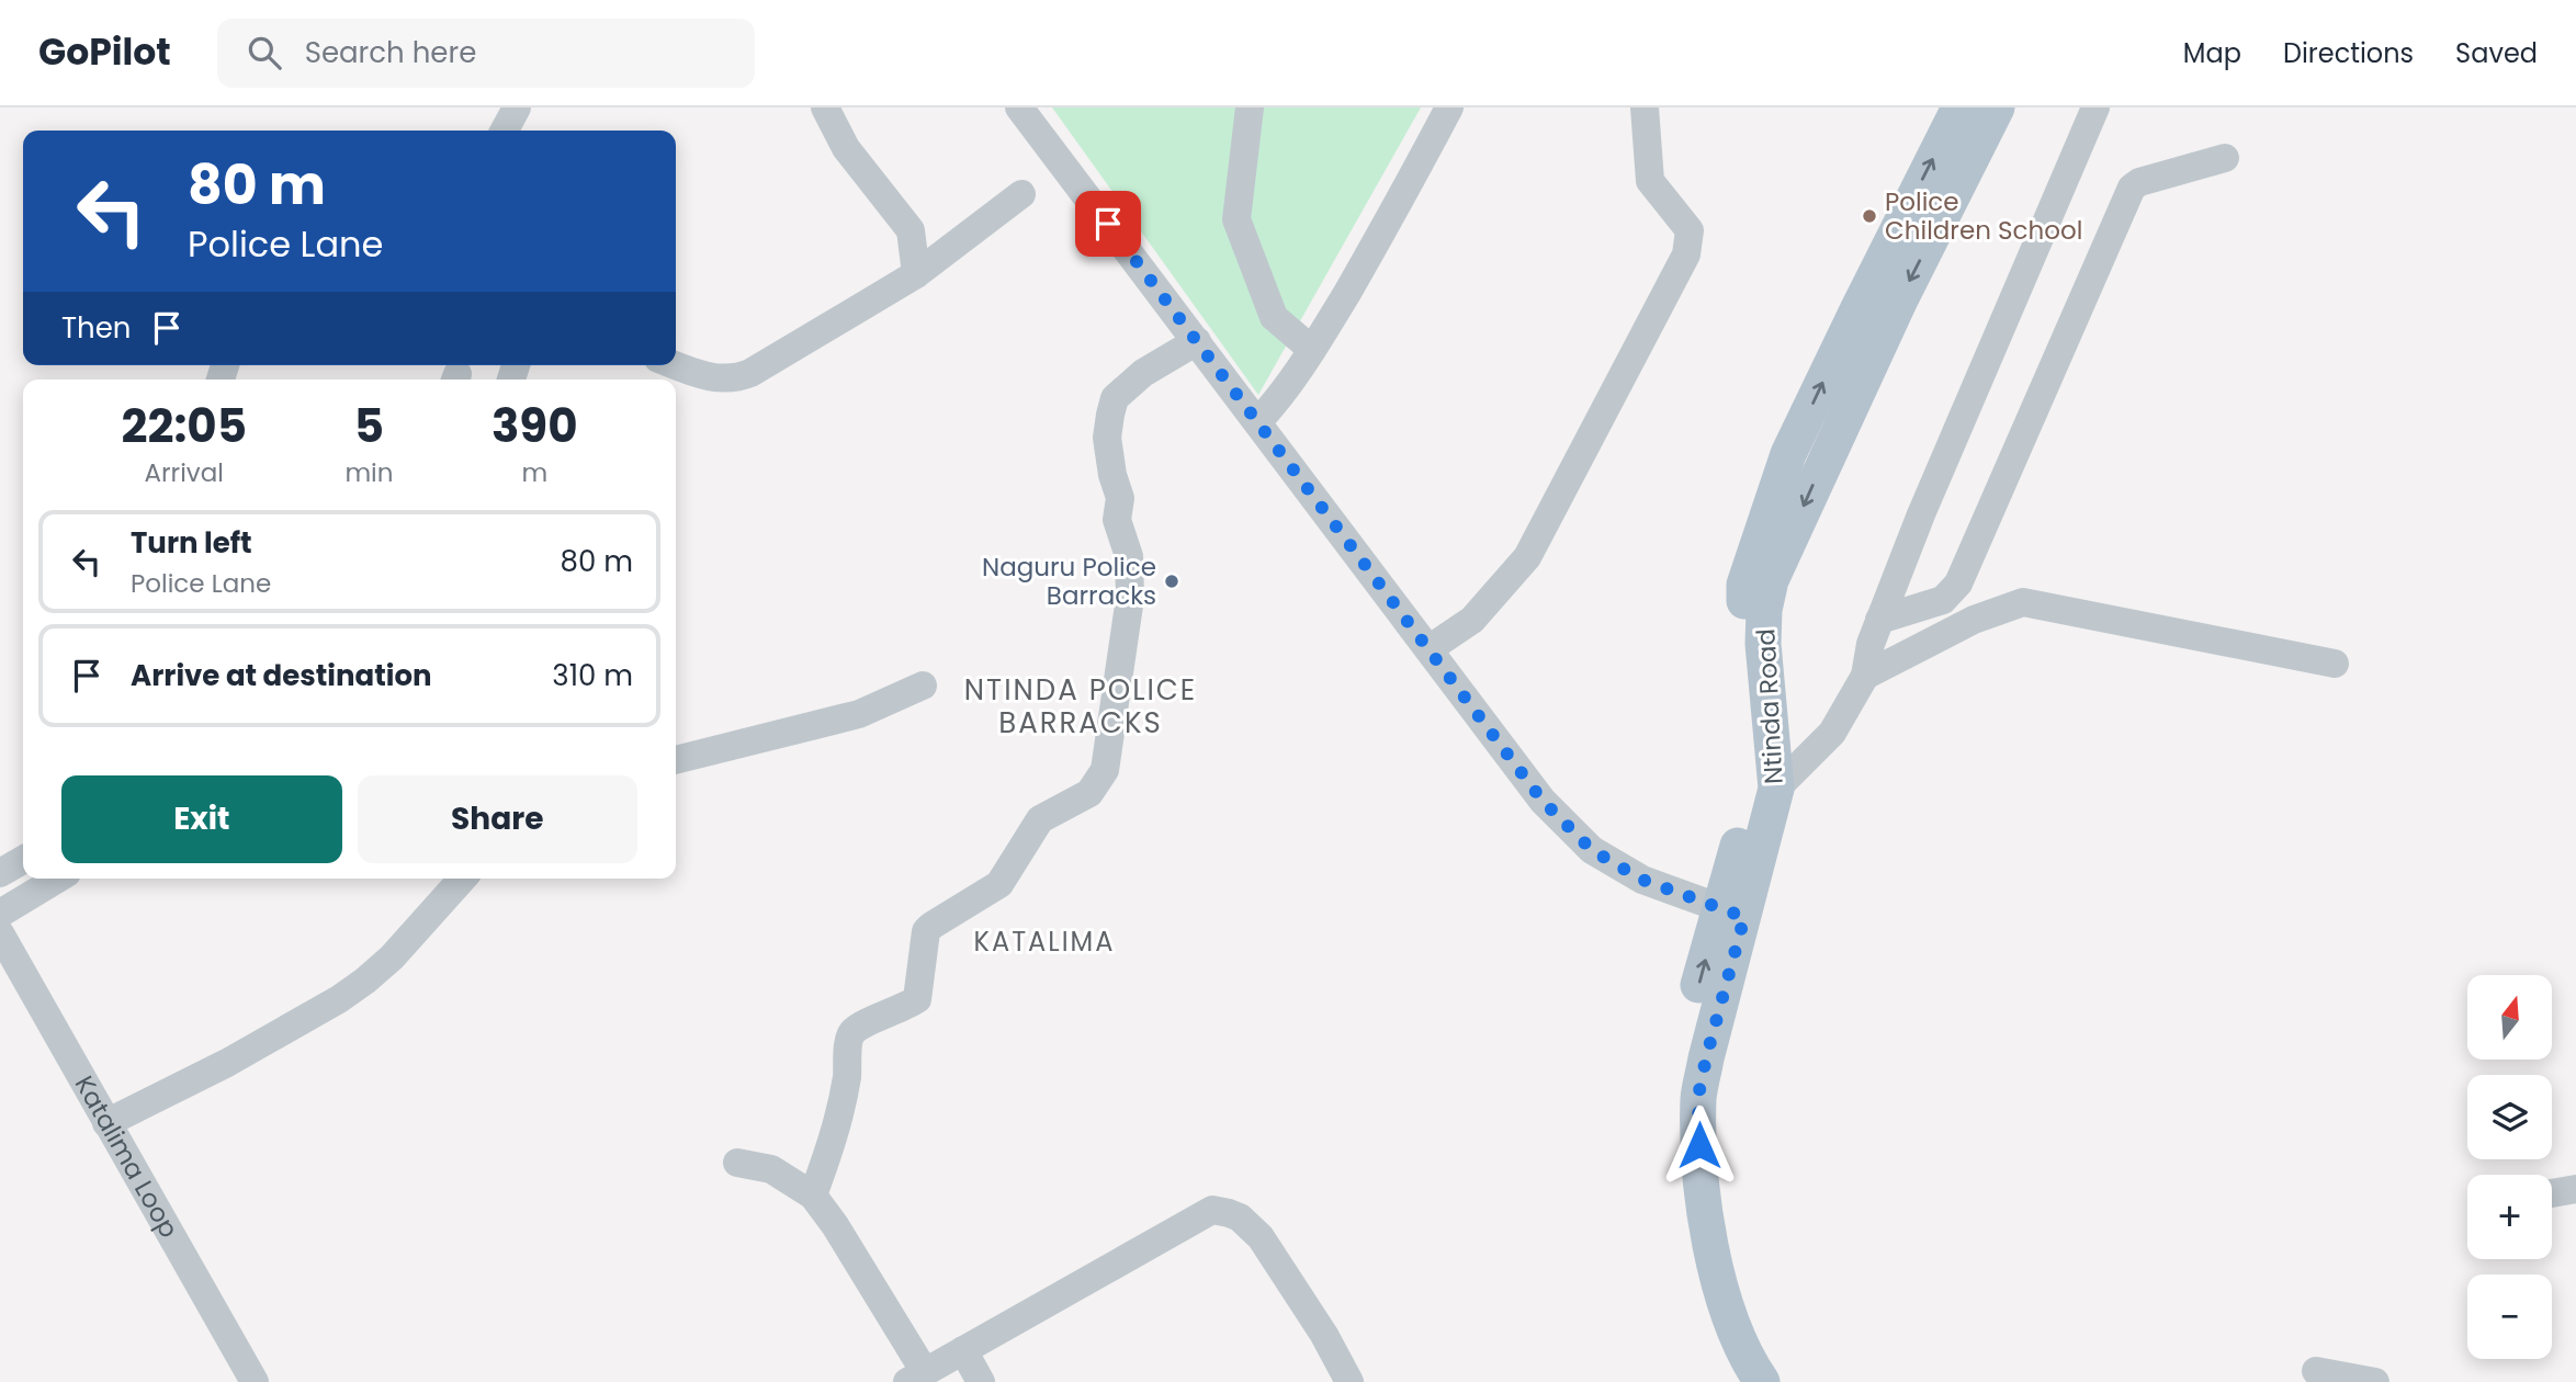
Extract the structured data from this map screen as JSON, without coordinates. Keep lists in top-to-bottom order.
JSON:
{
  "streets": {
    "main road": ["Ntinda Road"],
    "street": ["Katalima Loop"]
  },
  "districts": ["NTINDA POLICE BARRACKS", "KATALIMA"],
  "places": ["Police Children School", "Naguru Police Barracks"],
  "north": "top",
  "page": {
    "header": "GoPilot",
    "search": "Search here",
    "nav": ["Map", "Directions", "Saved"],
    "turn": ["80 m", "Police Lane"],
    "then": "Then",
    "eta": [
      "22:05",
      "Arrival",
      "5",
      "min",
      "390",
      "m"
    ],
    "list": [
      {
        "name": "Turn left",
        "note": "Police Lane",
        "value": "80 m"
      },
      {
        "name": "Arrive at destination",
        "value": "310 m"
      }
    ],
    "buttons": ["Exit", "Share"],
    "map_buttons": ["+", "−"]
  }
}
